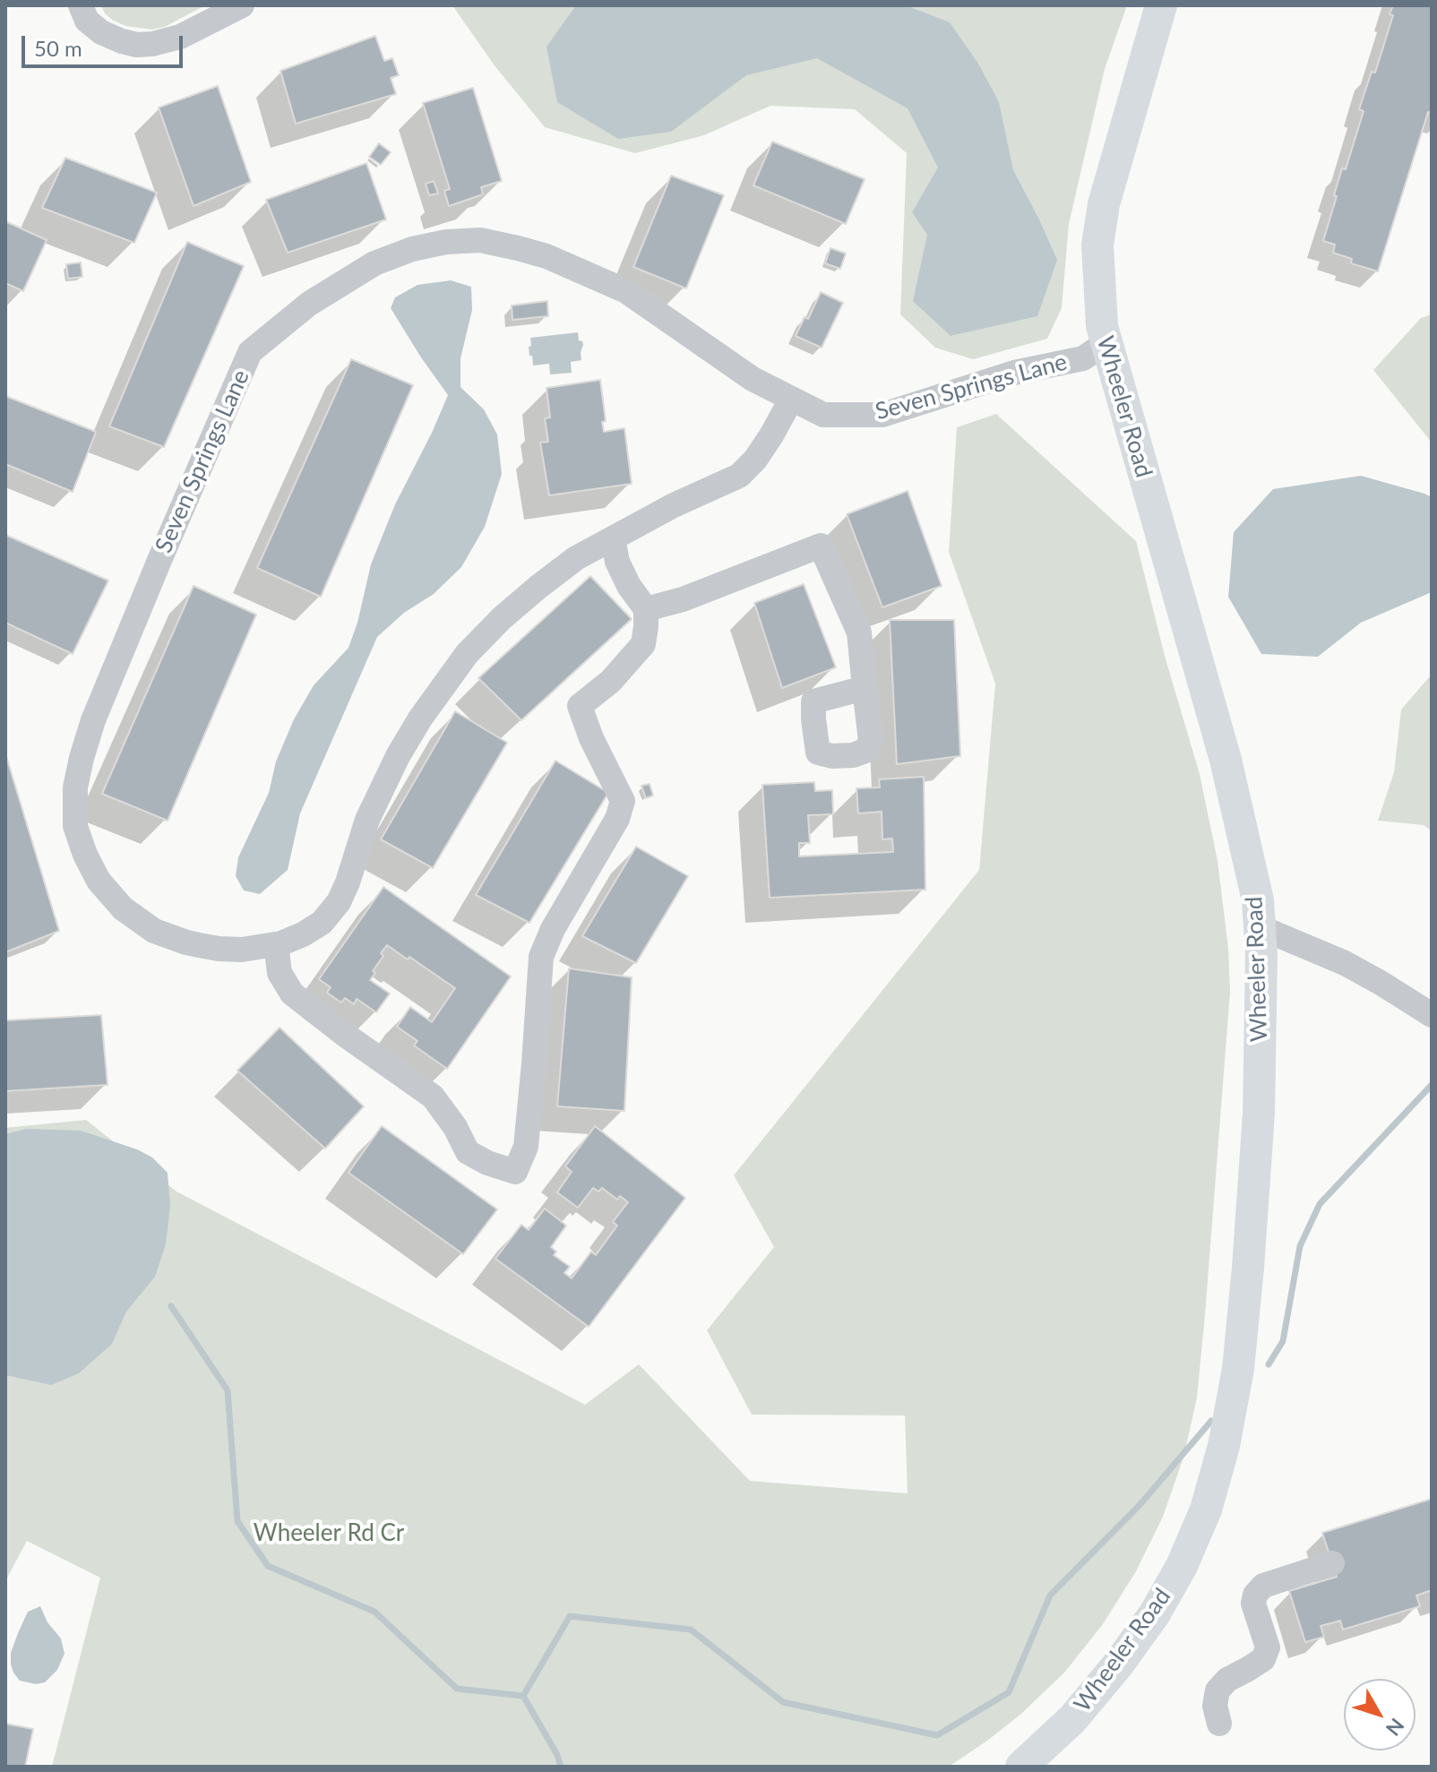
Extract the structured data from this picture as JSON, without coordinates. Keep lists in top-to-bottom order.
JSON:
{
  "streets": {
    "main road": ["Wheeler Road"],
    "street": ["Seven Springs Lane"]
  },
  "crossings": [
    ["Seven Springs Lane", "Wheeler Road"]
  ],
  "parks": ["Wheeler Rd Cr"],
  "scale_bar": "50 m",
  "north": "bottom right"
}
